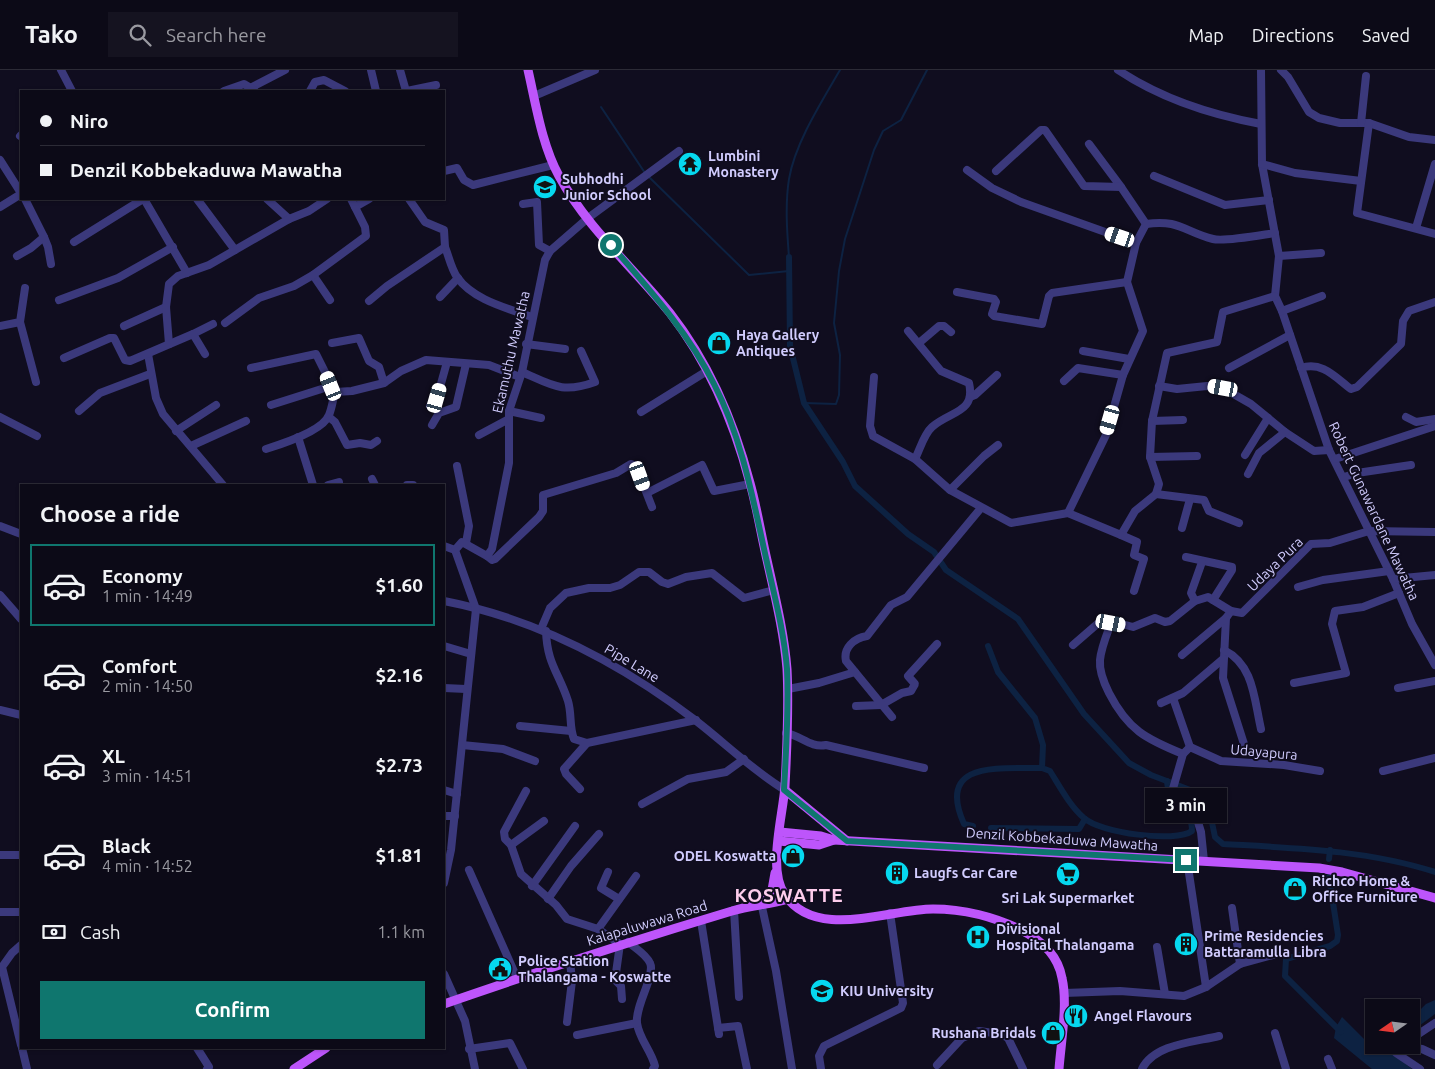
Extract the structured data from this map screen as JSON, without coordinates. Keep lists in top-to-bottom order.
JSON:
{
  "streets": {
    "main road": ["Denzil Kobbekaduwa Mawatha", "Kalapaluwawa Road"],
    "street": [
      "Ekamuthu Mawatha",
      "Robert Gunawardane Mawatha",
      "Udaya Pura",
      "Pipe Lane",
      "Udayapura"
    ]
  },
  "crossings": [
    ["Robert Gunawardane Mawatha", "Udaya Pura"]
  ],
  "districts": ["KOSWATTE"],
  "places": {
    "temple": ["Lumbini Monastery"],
    "school or university": ["Subhodhi Junior School", "KIU University"],
    "shop": [
      "Haya Gallery Antiques",
      "ODEL Koswatta",
      "Richco Home & Office Furniture",
      "Rushana Bridals"
    ],
    "building": ["Laugfs Car Care", "Prime Residencies Battaramulla Libra"],
    "supermarket": ["Sri Lak Supermarket"],
    "hospital": ["Divisional Hospital Thalangama"],
    "public building": ["Police Station Thalangama - Koswatte"],
    "restaurant": ["Angel Flavours"]
  },
  "north": "left",
  "page": {
    "header": "Tako",
    "search": "Search here",
    "nav": ["Map", "Directions", "Saved"],
    "banner": ["Niro", "Denzil Kobbekaduwa Mawatha"],
    "heading": "Choose a ride",
    "list": [
      {
        "name": "Economy",
        "note": "1 min · 14:49",
        "value": "$1.60"
      },
      {
        "name": "Comfort",
        "note": "2 min · 14:50",
        "value": "$2.16"
      },
      {
        "name": "XL",
        "note": "3 min · 14:51",
        "value": "$2.73"
      },
      {
        "name": "Black",
        "note": "4 min · 14:52",
        "value": "$1.81"
      }
    ],
    "bubble": "3 min",
    "pay": ["Cash", "1.1 km"],
    "buttons": "Confirm"
  }
}
